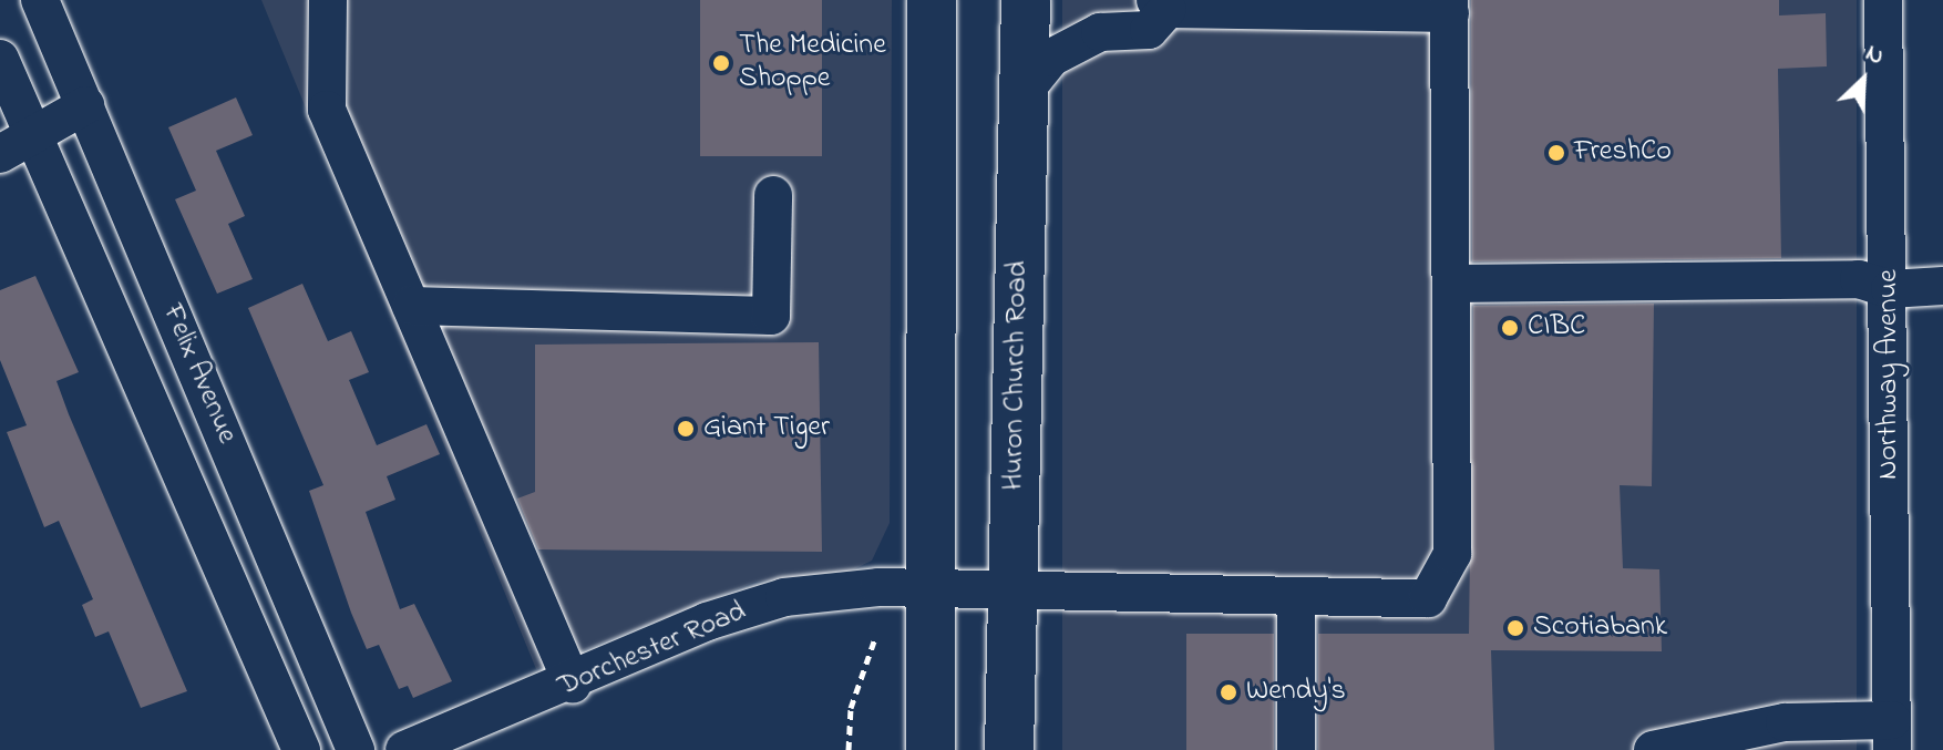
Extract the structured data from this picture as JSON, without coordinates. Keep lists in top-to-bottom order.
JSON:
{
  "streets": {
    "highway": ["Huron Church Road"],
    "street": ["Felix Avenue", "Northway Avenue", "Dorchester Road"]
  },
  "crossings": [
    ["Huron Church Road", "Dorchester Road"]
  ],
  "places": [
    "The Medicine Shoppe",
    "FreshCo",
    "CIBC",
    "Giant Tiger",
    "Scotiabank",
    "Wendy's"
  ],
  "north": "top right"
}
